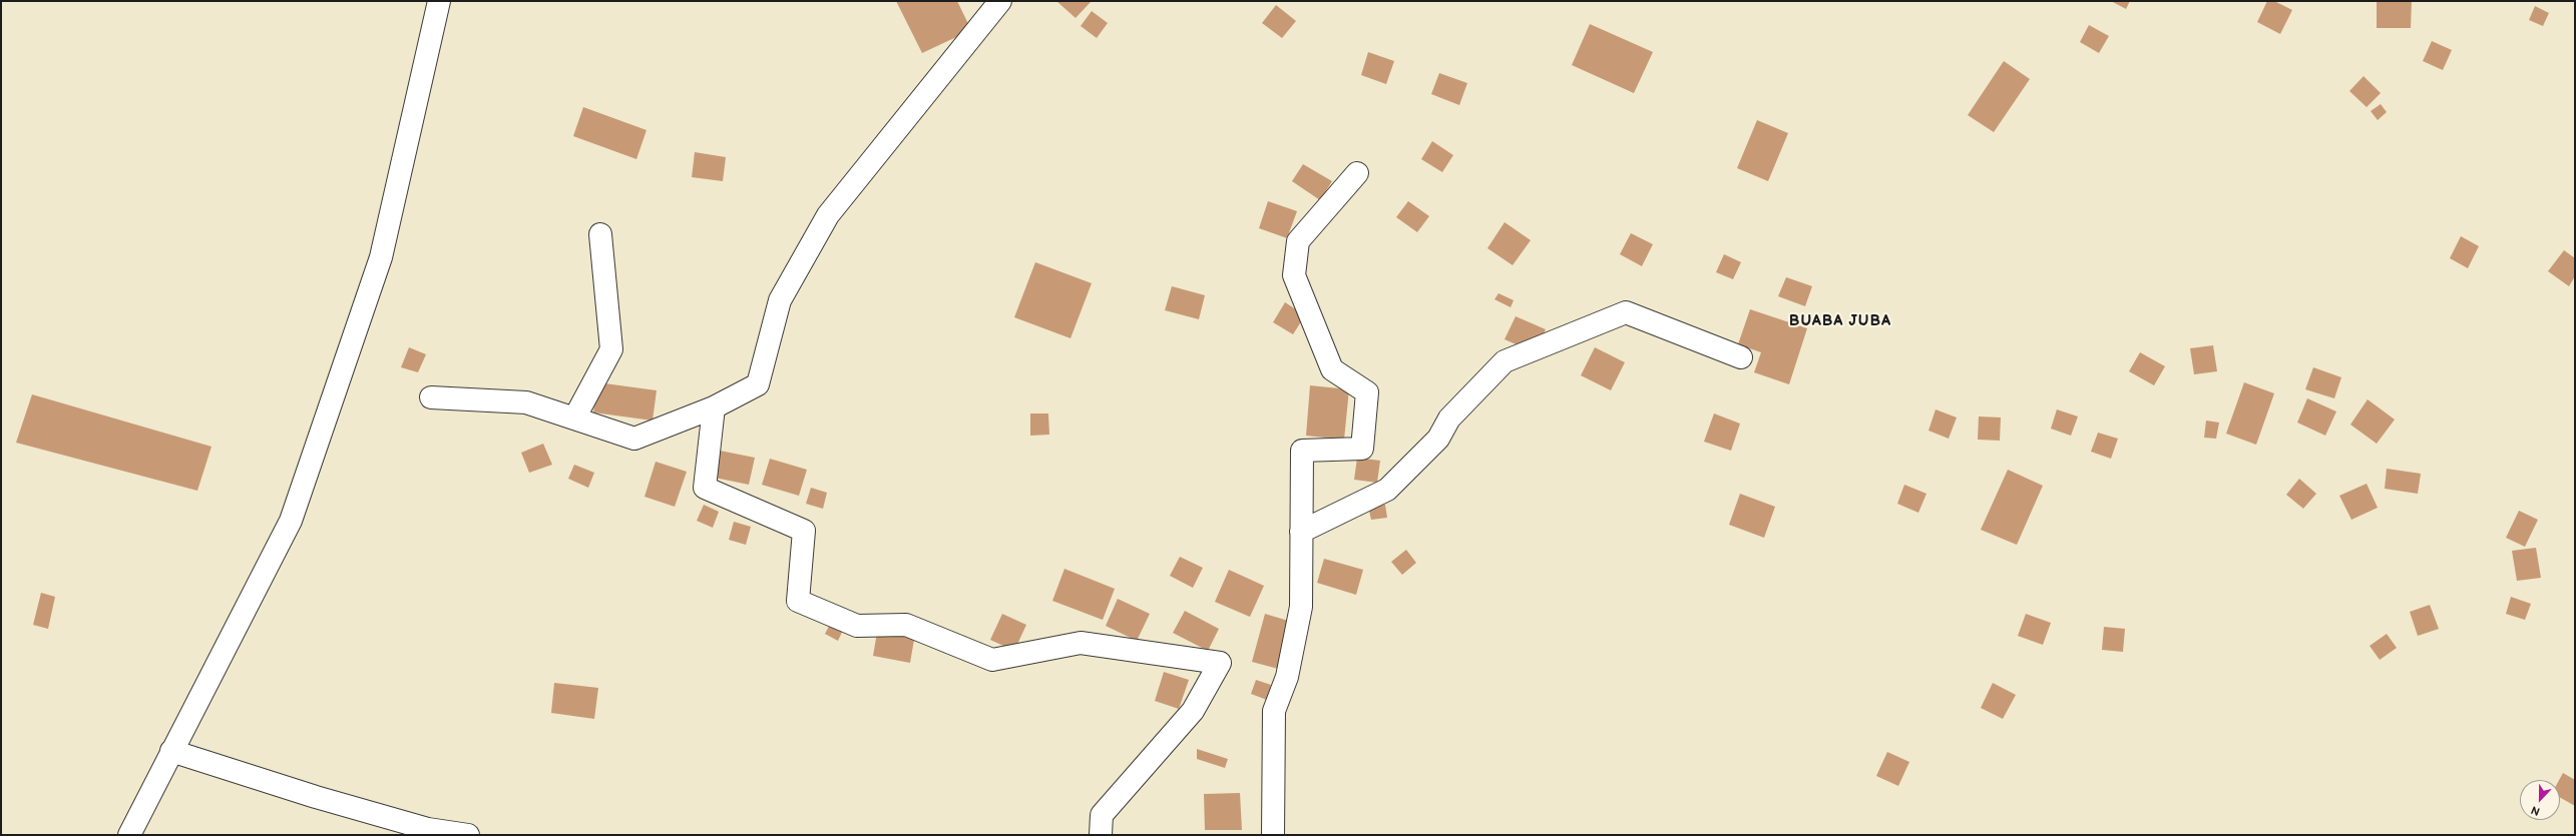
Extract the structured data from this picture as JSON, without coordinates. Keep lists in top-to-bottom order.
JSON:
{
  "districts": ["BUABA JUBA"],
  "north": "bottom"
}
